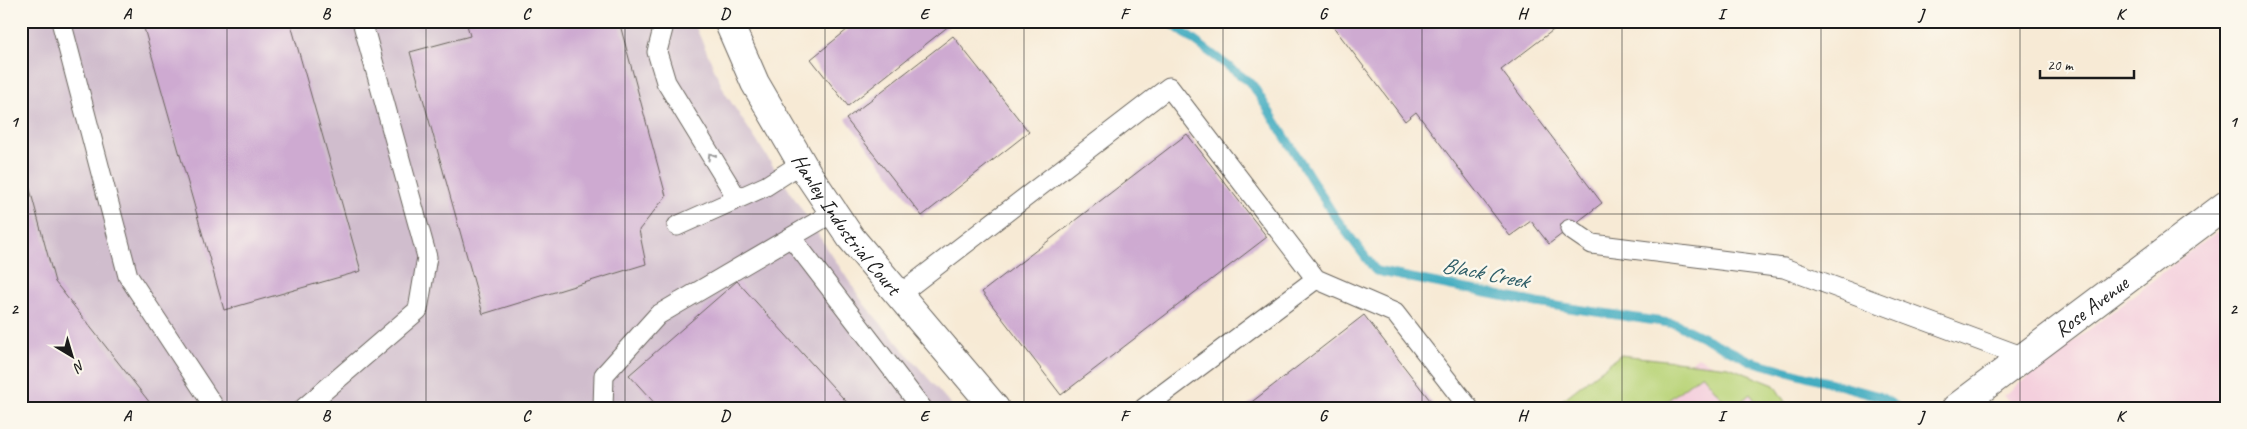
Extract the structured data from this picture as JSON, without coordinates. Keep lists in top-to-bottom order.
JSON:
{
  "streets": {
    "street": ["Hanley Industrial Court", "Rose Avenue"]
  },
  "water": ["Black Creek"],
  "scale_bar": "20 m",
  "north": "bottom right",
  "grid": {
    "columns": [
      "A",
      "B",
      "C",
      "D",
      "E",
      "F",
      "G",
      "H",
      "I",
      "J",
      "K"
    ],
    "rows": ["1", "2"]
  }
}
